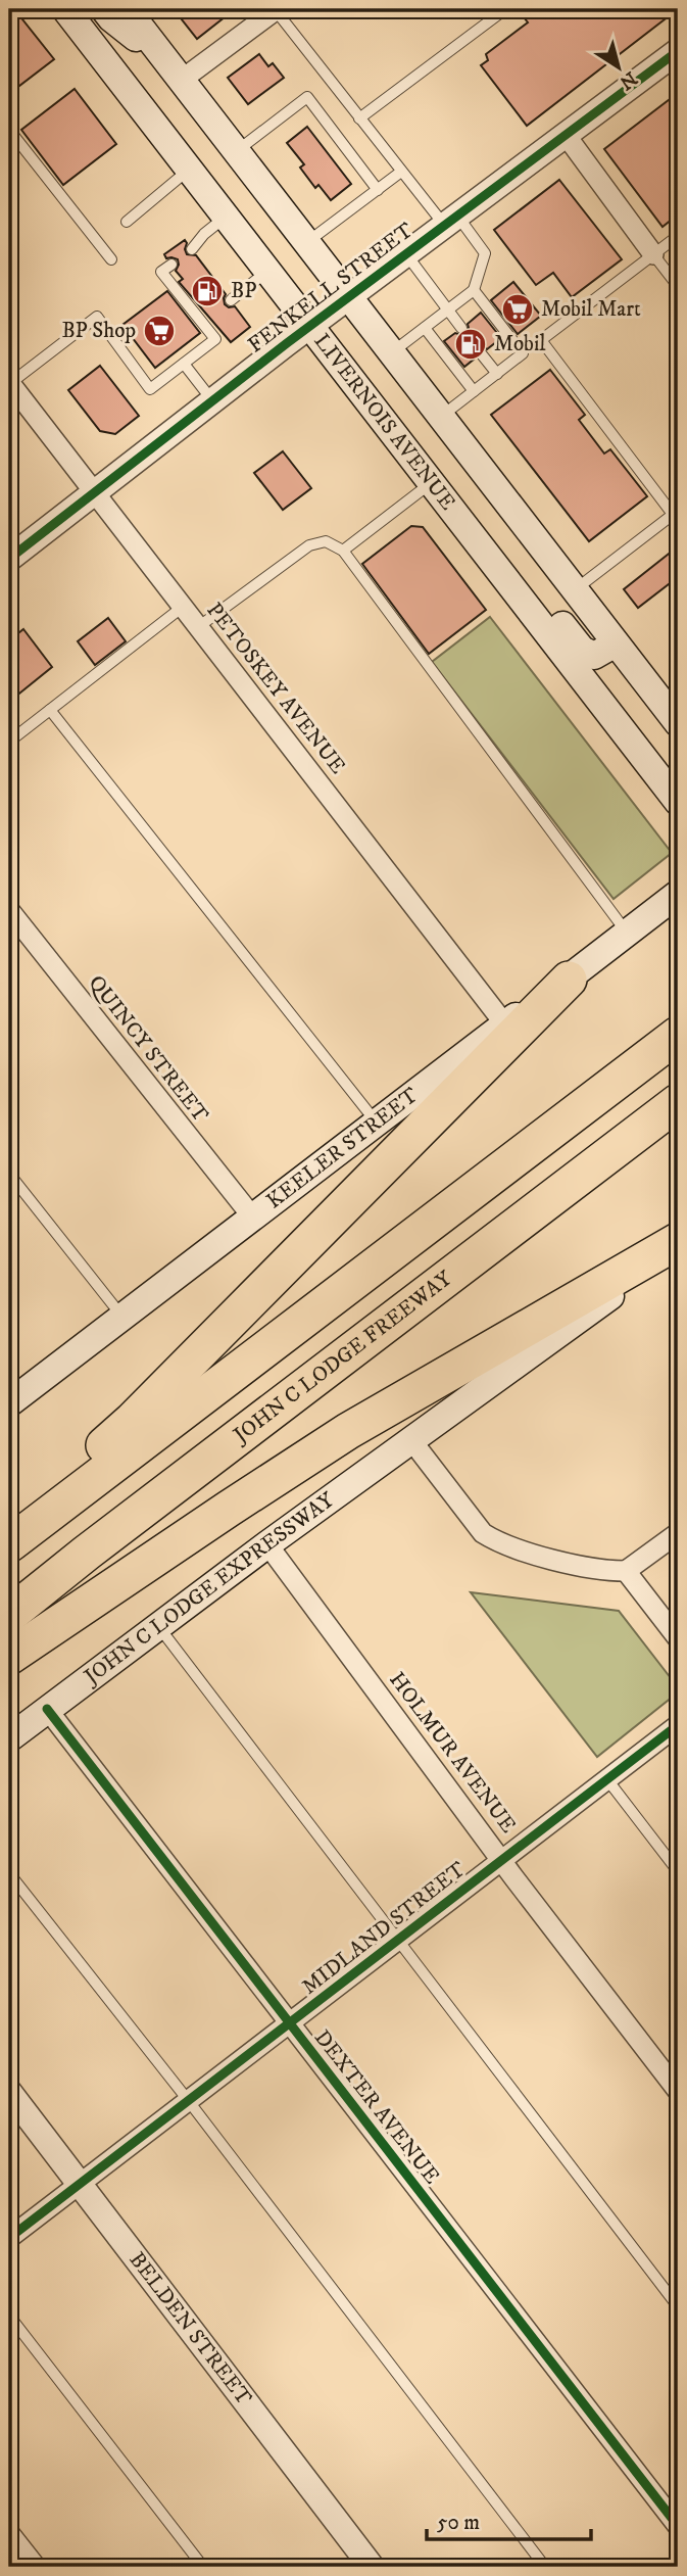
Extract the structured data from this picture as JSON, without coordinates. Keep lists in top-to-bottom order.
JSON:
{
  "streets": {
    "highway": ["JOHN C LODGE FREEWAY"],
    "main road": ["LIVERNOIS AVENUE", "KEELER STREET", "JOHN C LODGE EXPRESSWAY"],
    "street": [
      "FENKELL STREET",
      "PETOSKEY AVENUE",
      "QUINCY STREET",
      "HOLMUR AVENUE",
      "MIDLAND STREET",
      "DEXTER AVENUE",
      "BELDEN STREET"
    ]
  },
  "crossings": [
    ["FENKELL STREET", "LIVERNOIS AVENUE"],
    ["FENKELL STREET", "PETOSKEY AVENUE"],
    ["PETOSKEY AVENUE", "KEELER STREET"],
    ["QUINCY STREET", "KEELER STREET"],
    ["JOHN C LODGE EXPRESSWAY", "HOLMUR AVENUE"],
    ["JOHN C LODGE EXPRESSWAY", "DEXTER AVENUE"],
    ["HOLMUR AVENUE", "MIDLAND STREET"],
    ["MIDLAND STREET", "DEXTER AVENUE"],
    ["MIDLAND STREET", "BELDEN STREET"]
  ],
  "places": {
    "fuel station": ["BP", "Mobil"],
    "supermarket": ["Mobil Mart", "BP Shop"]
  },
  "scale_bar": "50 m",
  "north": "bottom right"
}
